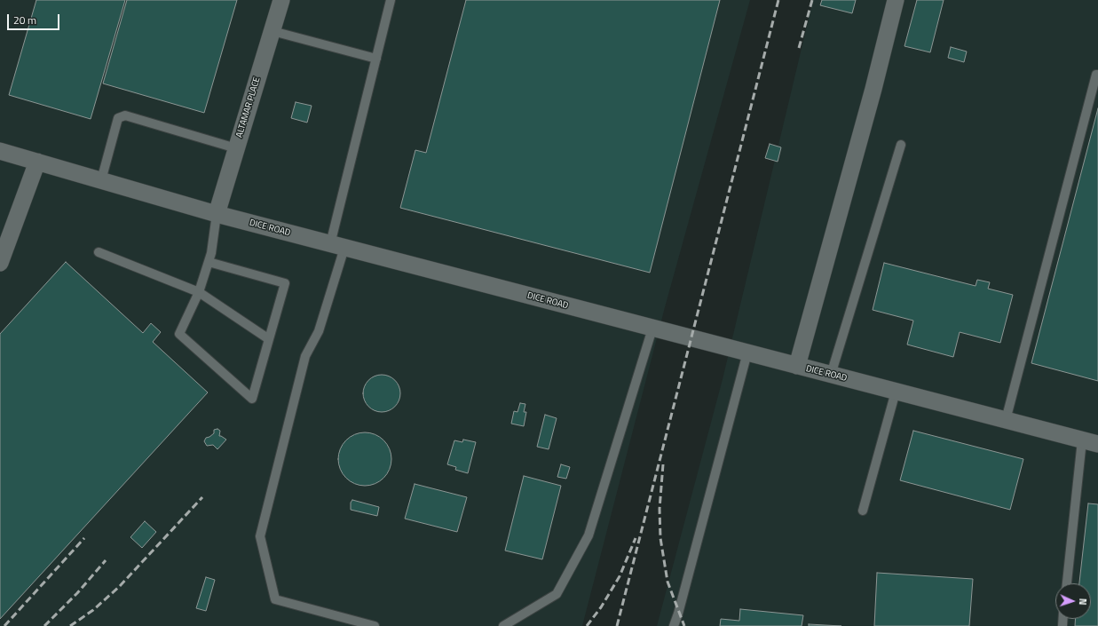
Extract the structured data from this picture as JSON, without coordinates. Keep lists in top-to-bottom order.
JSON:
{
  "streets": {
    "street": ["ALTAMAR PLACE", "DICE ROAD"]
  },
  "crossings": [
    ["ALTAMAR PLACE", "DICE ROAD"]
  ],
  "scale_bar": "20 m",
  "north": "right"
}
